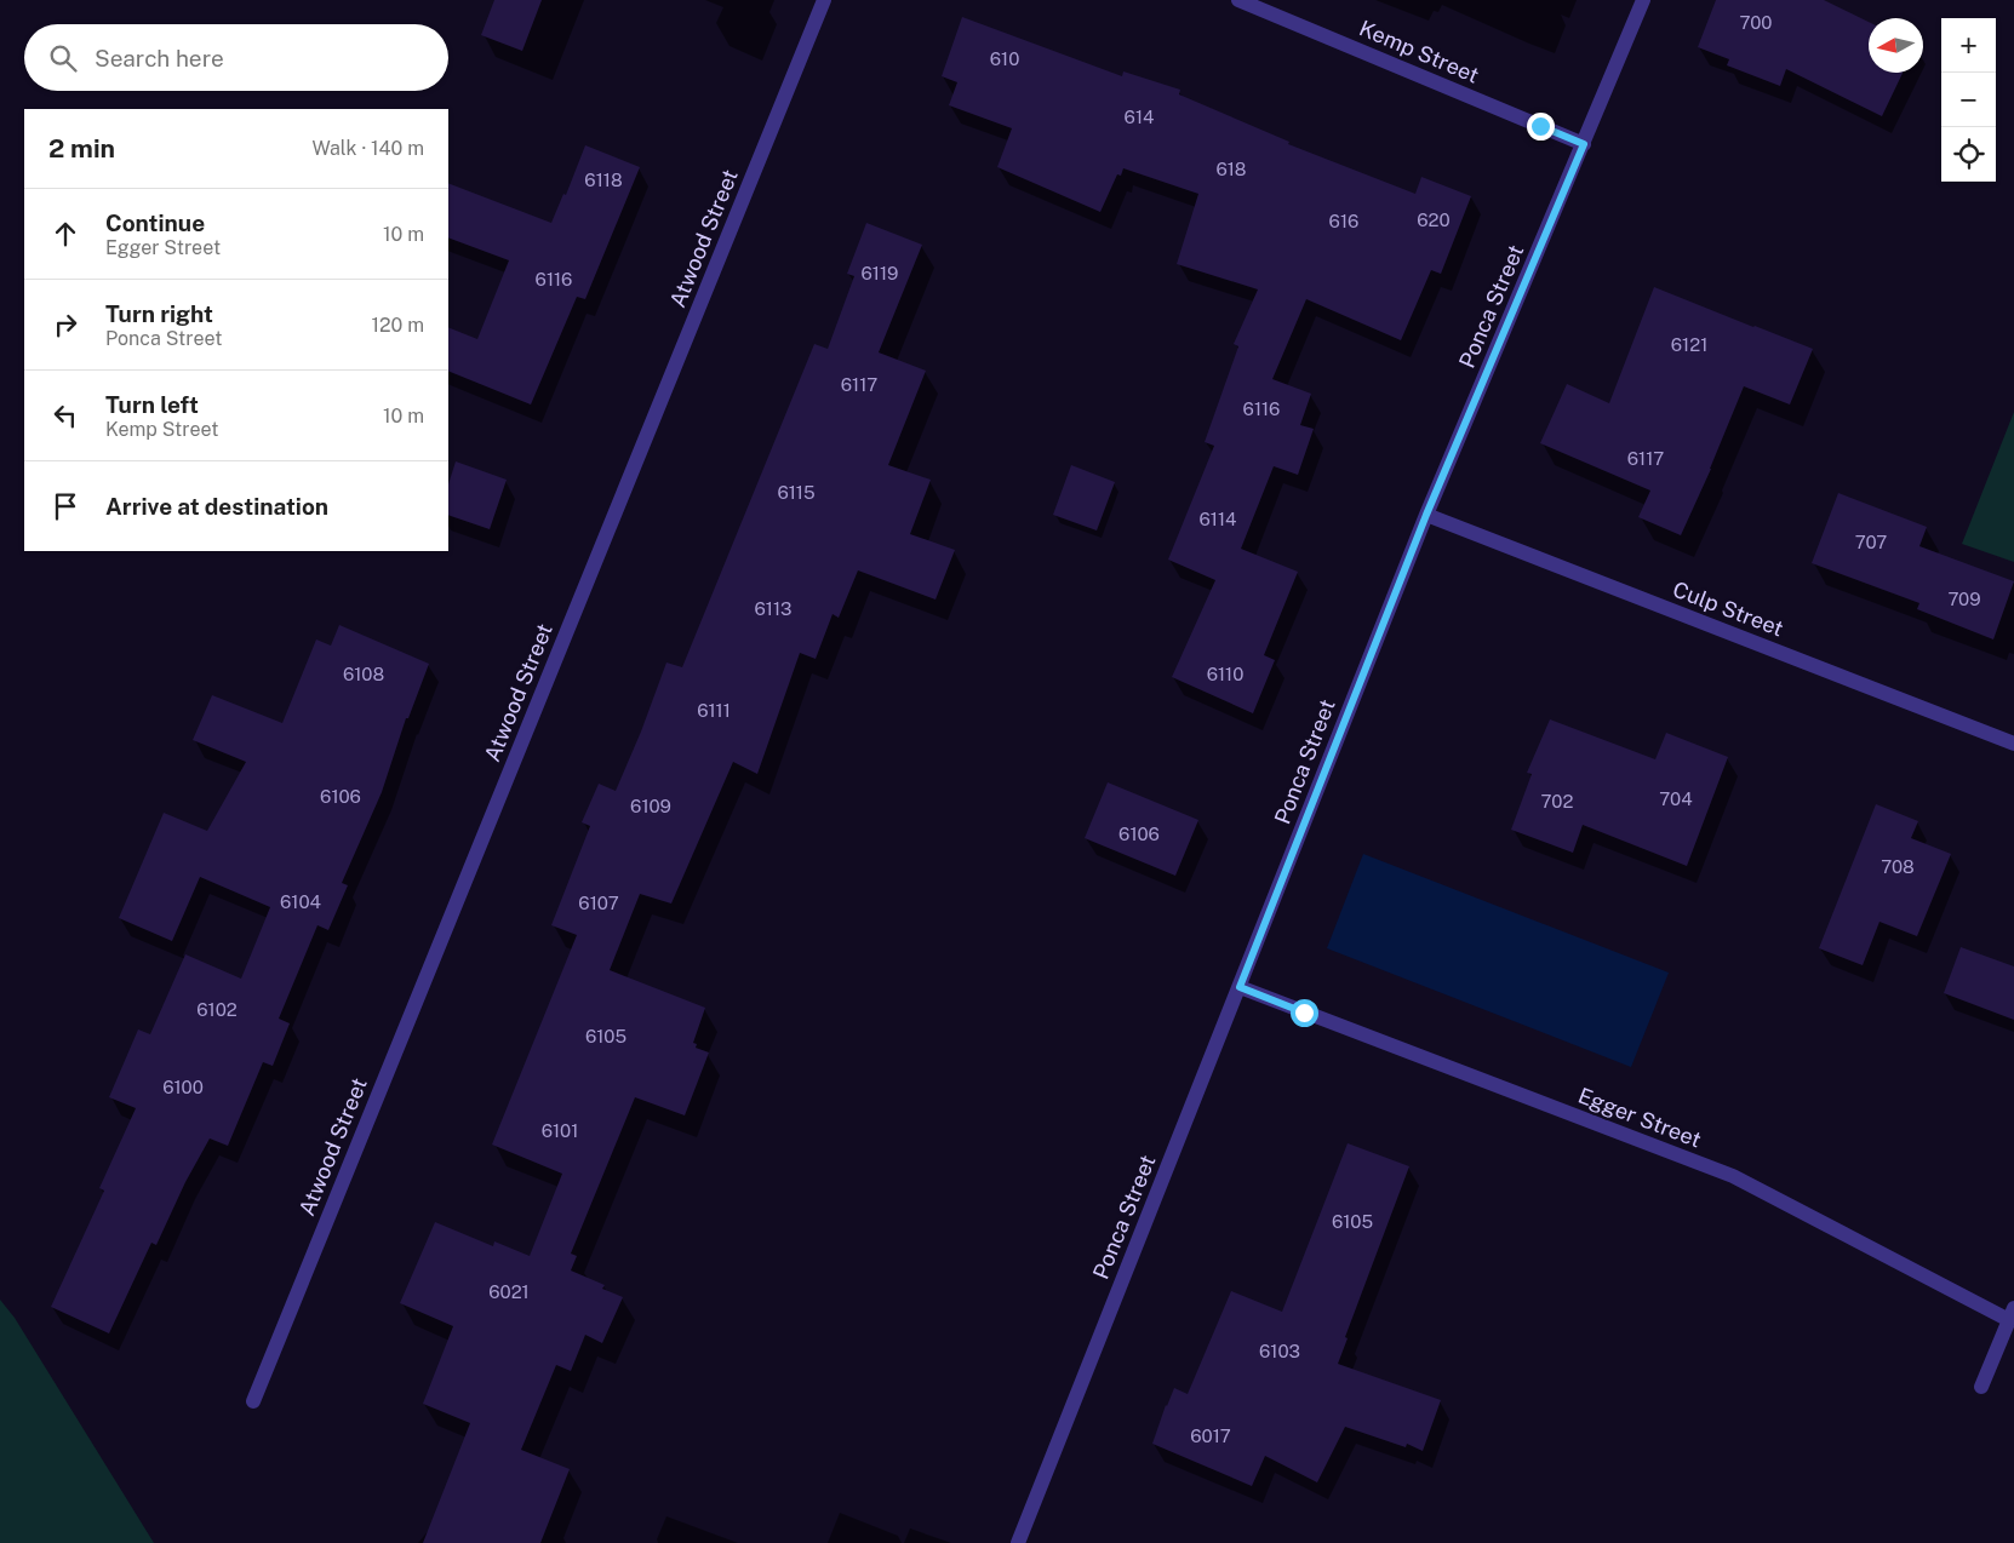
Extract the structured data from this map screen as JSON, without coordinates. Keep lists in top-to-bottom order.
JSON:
{
  "streets": {
    "street": [
      "Kemp Street",
      "Atwood Street",
      "Ponca Street",
      "Culp Street",
      "Egger Street"
    ]
  },
  "crossings": [
    ["Kemp Street", "Ponca Street"],
    ["Ponca Street", "Culp Street"],
    ["Ponca Street", "Egger Street"]
  ],
  "house_numbers": [
    "700",
    "610",
    "614",
    "618",
    "6118",
    "620",
    "616",
    "6119",
    "6116",
    "6121",
    "6117",
    "6116",
    "6117",
    "6115",
    "6114",
    "707",
    "709",
    "6113",
    "6108",
    "6110",
    "6111",
    "6106",
    "704",
    "702",
    "6109",
    "6106",
    "708",
    "6104",
    "6107",
    "6102",
    "6105",
    "6100",
    "6101",
    "6105",
    "6021",
    "6103",
    "6017"
  ],
  "north": "left",
  "page": {
    "map_buttons": ["+", "−"],
    "search": "Search here",
    "heading": ["2 min", "Walk · 140 m"],
    "list": [
      ["Continue", "Egger Street", "10 m"],
      ["Turn right", "Ponca Street", "120 m"],
      ["Turn left", "Kemp Street", "10 m"],
      "Arrive at destination"
    ]
  }
}
